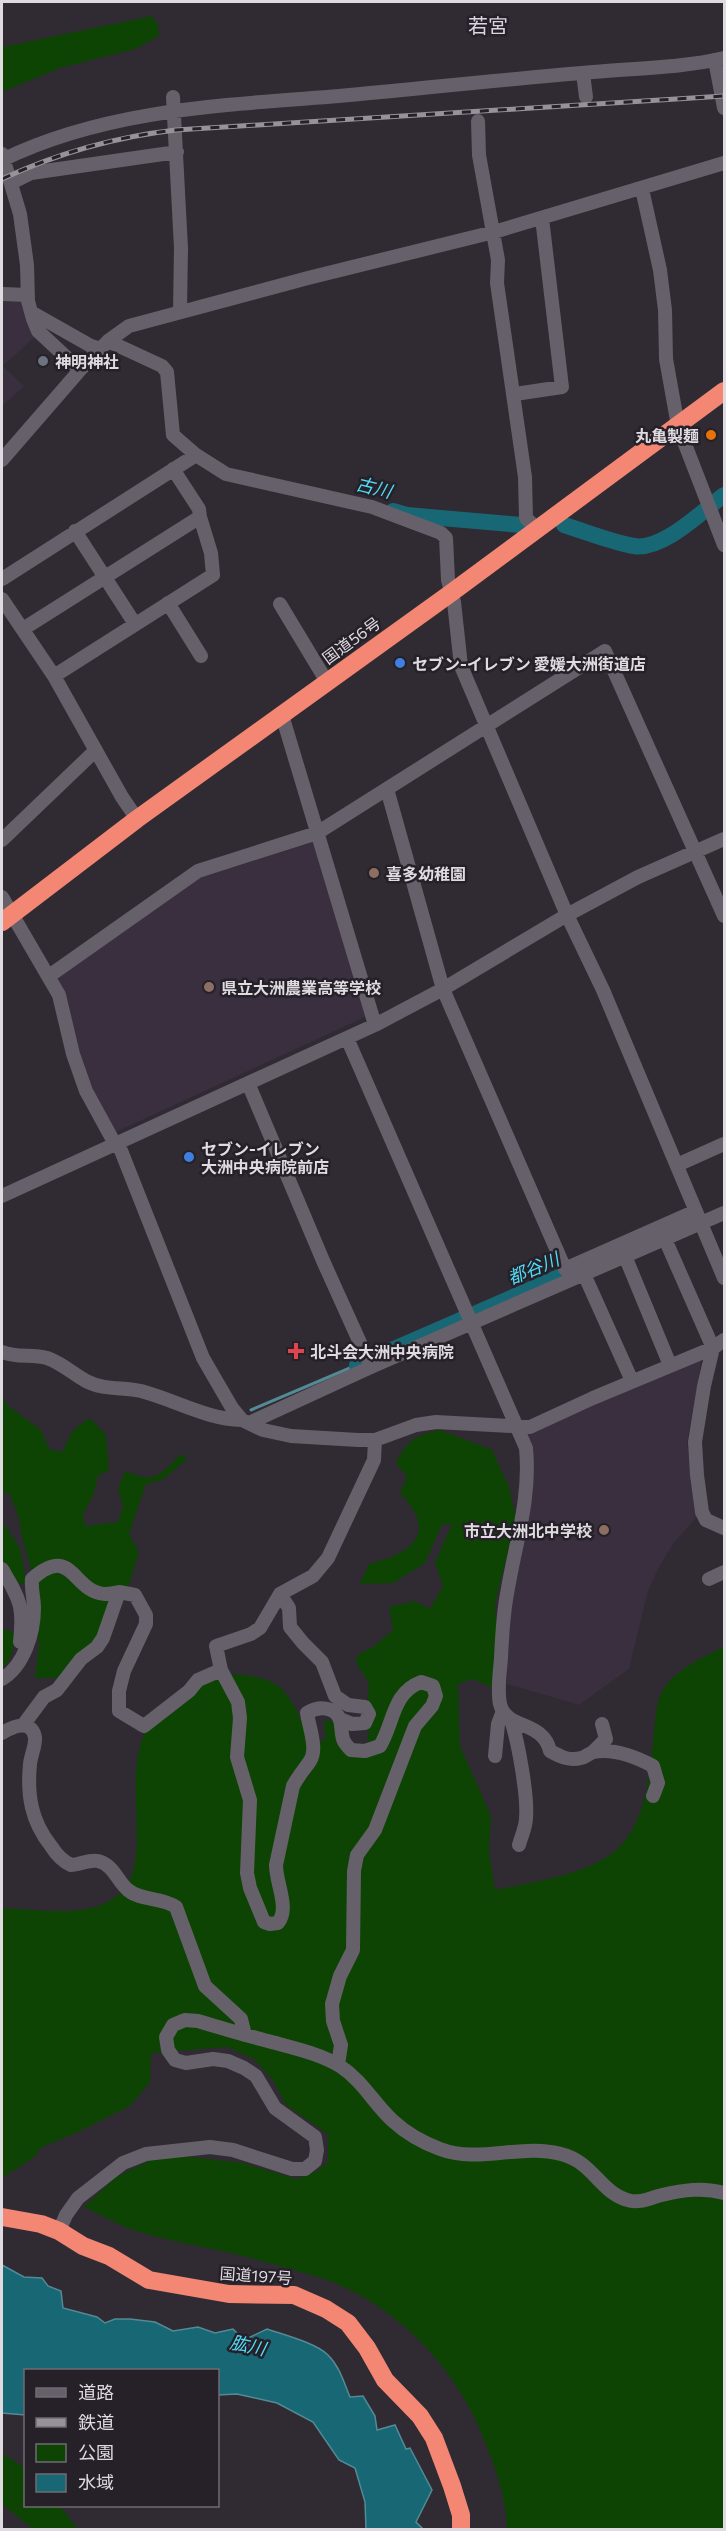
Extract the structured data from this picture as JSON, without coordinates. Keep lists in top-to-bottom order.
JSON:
{
  "streets": {
    "highway": ["国道56号", "国道197号"]
  },
  "districts": ["若宮"],
  "water": ["古川", "都谷川", "肱川"],
  "places": {
    "other": [
      "神明神社",
      "丸亀製麺",
      "セブン-イレブン 愛媛大洲街道店",
      "喜多幼稚園",
      "県立大洲農業高等学校",
      "セブン-イレブン 大洲中央病院前店",
      "市立大洲北中学校"
    ],
    "health": ["北斗会大洲中央病院"]
  },
  "legend": [
    "道路",
    "鉄道",
    "公園",
    "水域"
  ]
}
